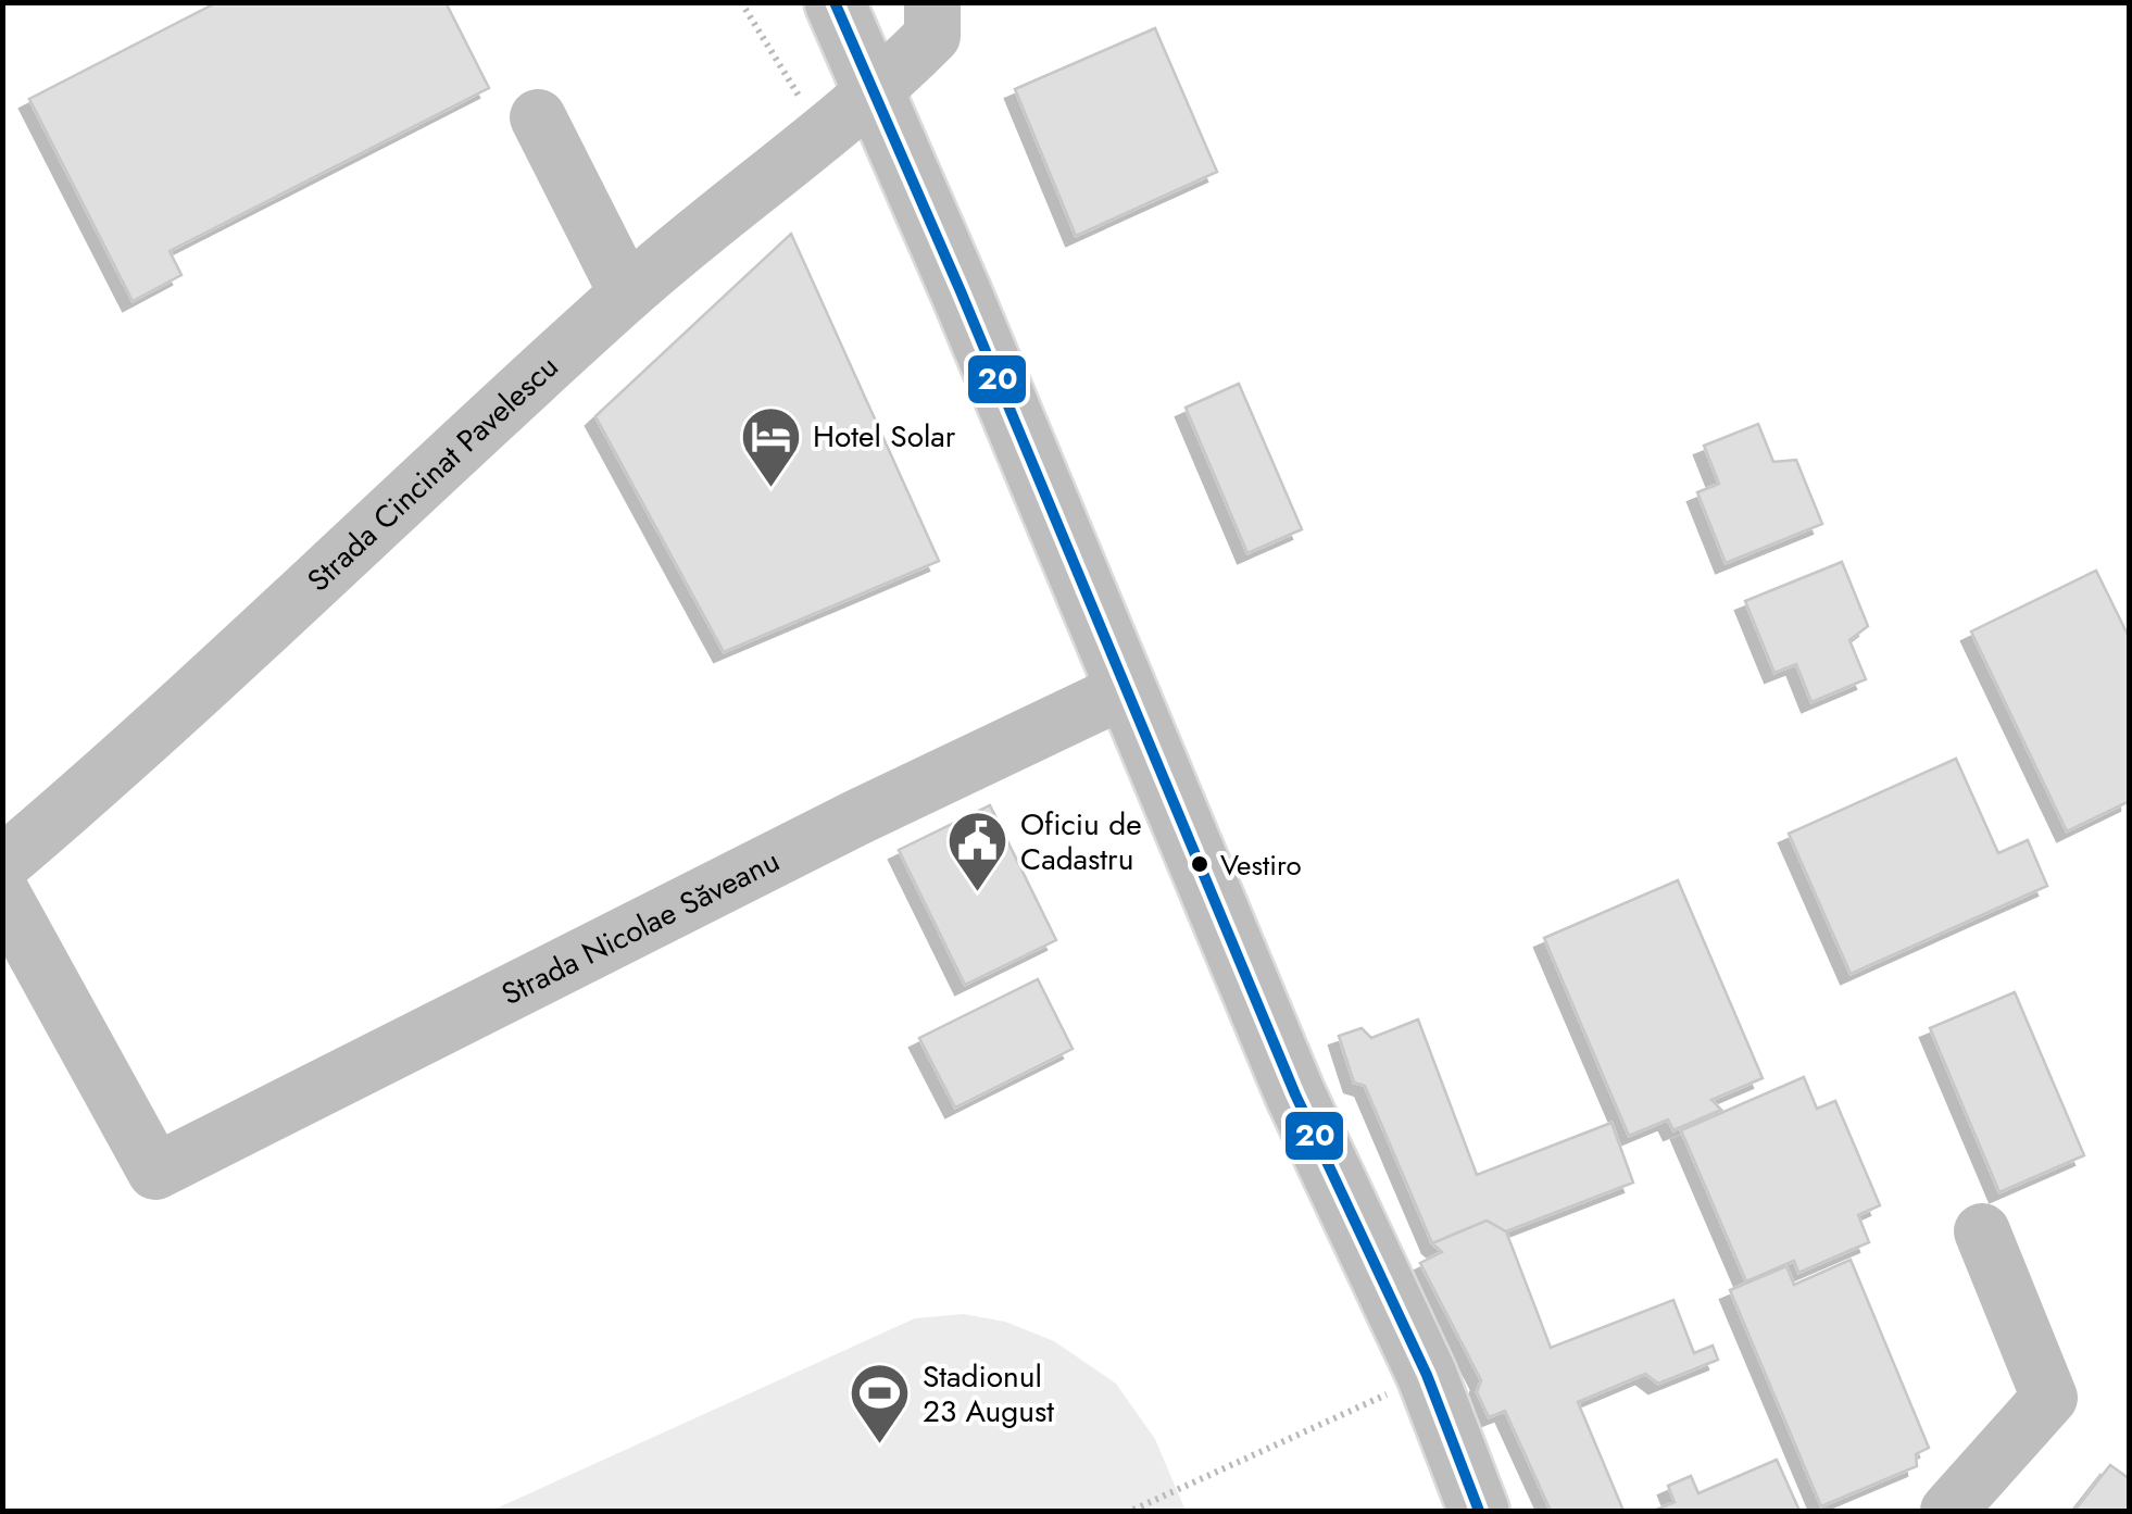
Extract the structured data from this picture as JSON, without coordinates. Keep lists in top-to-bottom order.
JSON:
{
  "streets": {
    "street": ["Strada Cincinat Pavelescu", "Strada Nicolae Săveanu"]
  },
  "places": {
    "hotel": ["Hotel Solar"],
    "other": ["Vestiro"],
    "public building": ["Oficiu de Cadastru"],
    "sports": ["Stadionul 23 August"]
  },
  "lines": ["transit line 20"]
}
